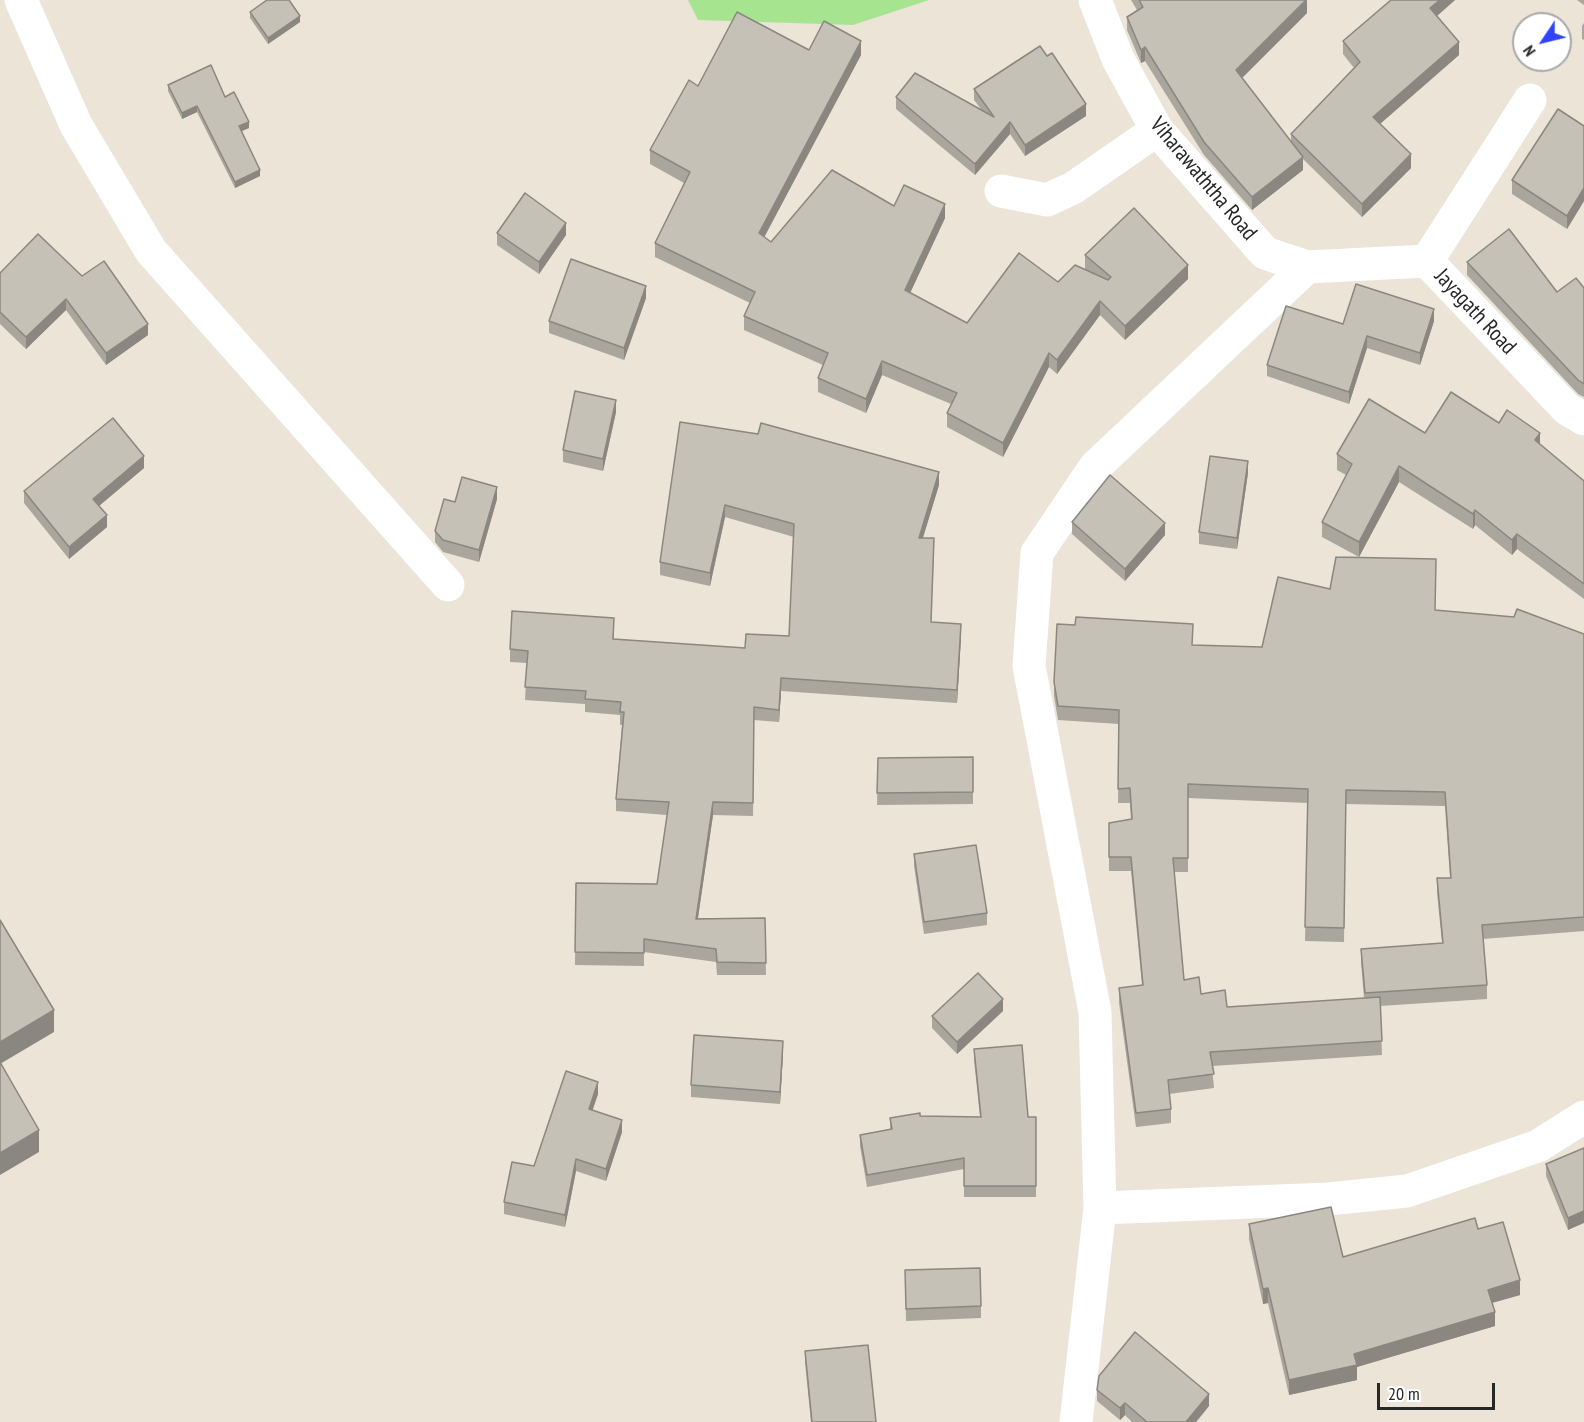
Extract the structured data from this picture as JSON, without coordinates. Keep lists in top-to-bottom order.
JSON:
{
  "streets": {
    "street": ["Viharawaththa Road", "Jayagath Road"]
  },
  "crossings": [
    ["Viharawaththa Road", "Jayagath Road"]
  ],
  "scale_bar": "20 m",
  "north": "bottom left"
}
